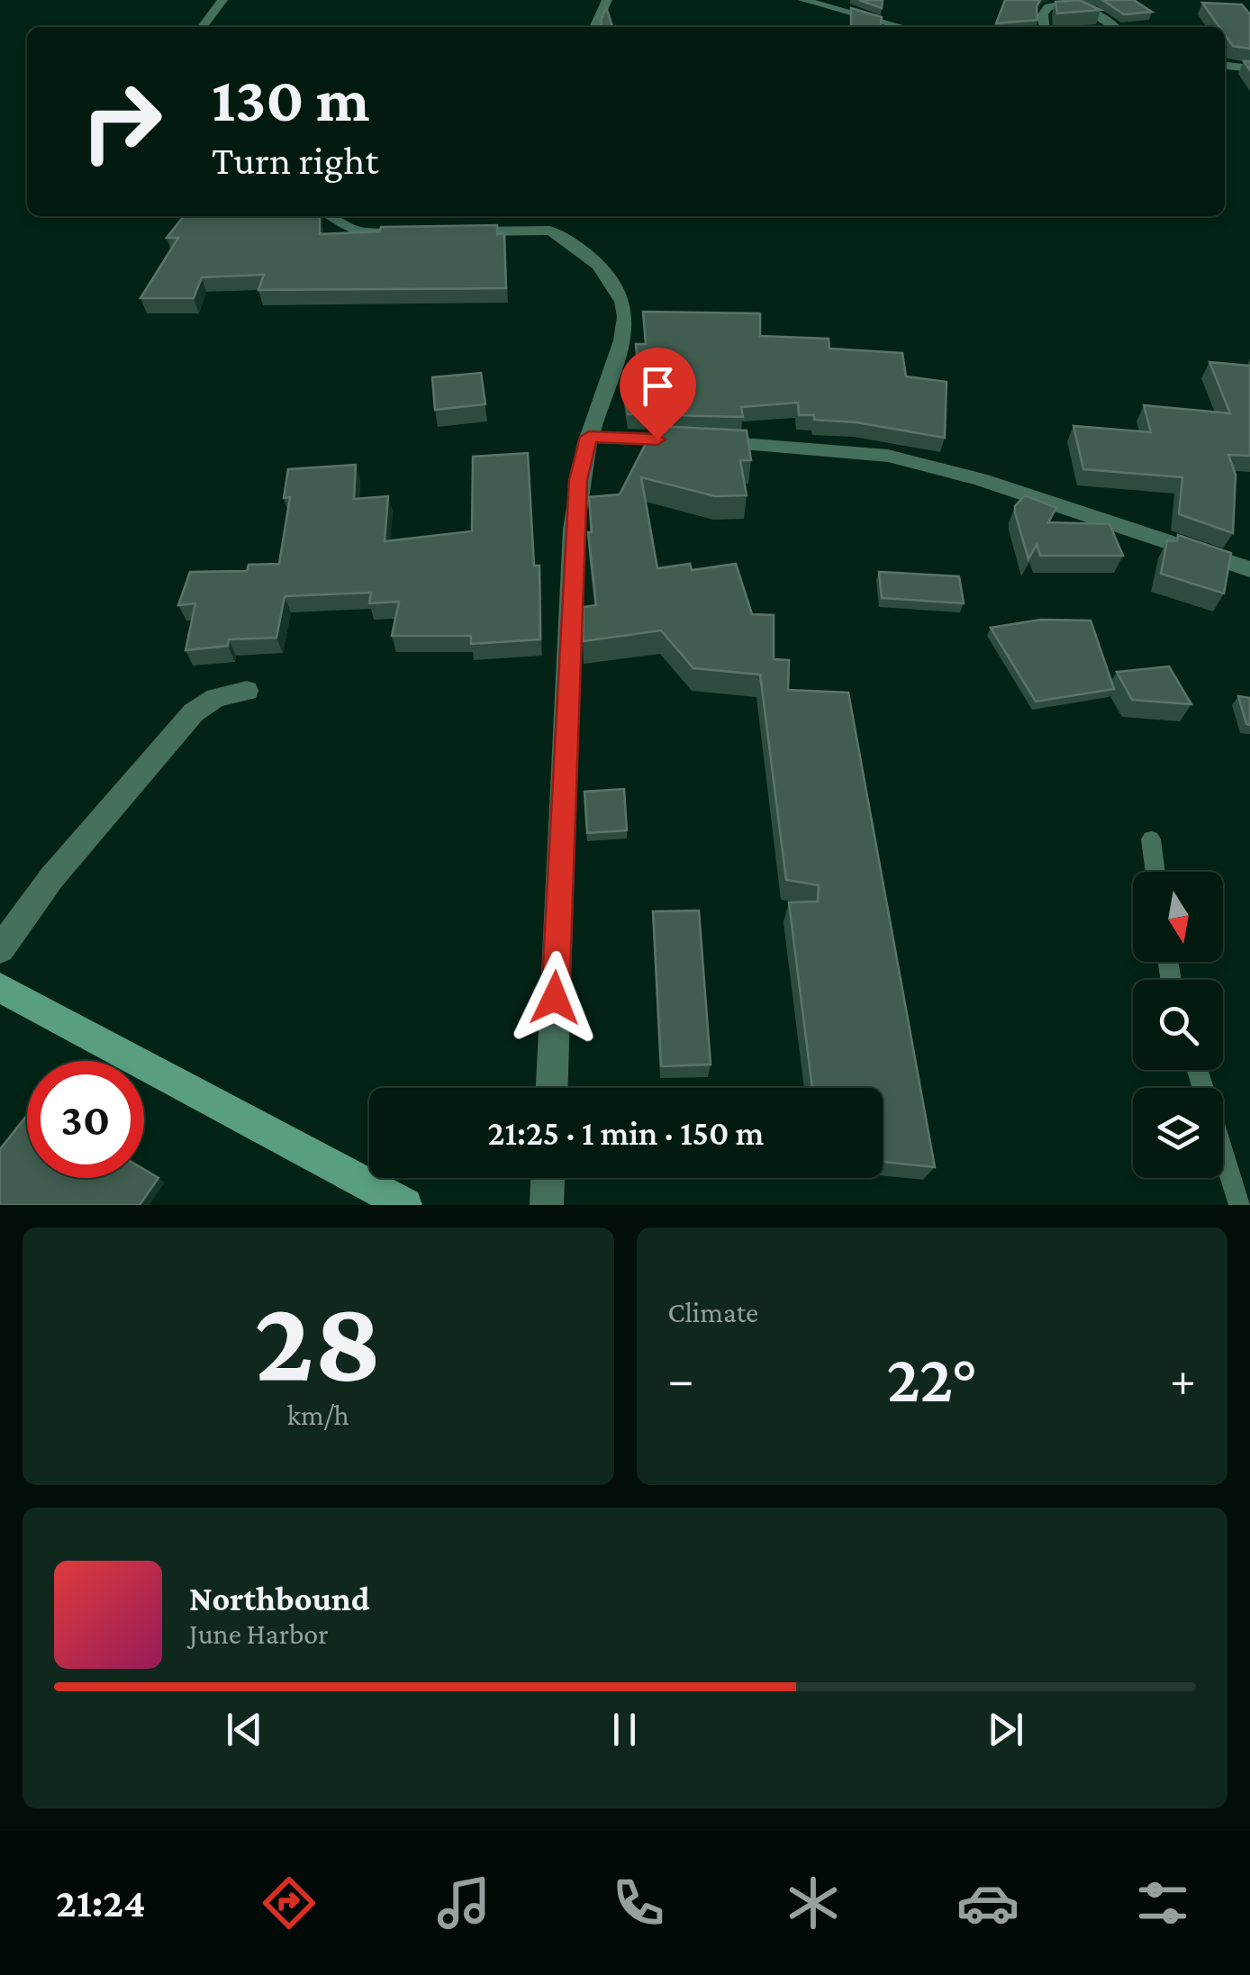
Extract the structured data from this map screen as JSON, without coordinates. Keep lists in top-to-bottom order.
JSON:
{
  "north": "bottom",
  "page": {
    "turn": ["130 m", "Turn right"],
    "limit": "30",
    "trip": "21:25 · 1 min · 150 m",
    "tile": [
      ["28", "km/h"],
      "Climate"
    ],
    "heat": ["−", "22°", "+"],
    "song": ["Northbound", "June Harbor"],
    "tabs": "21:24"
  }
}
